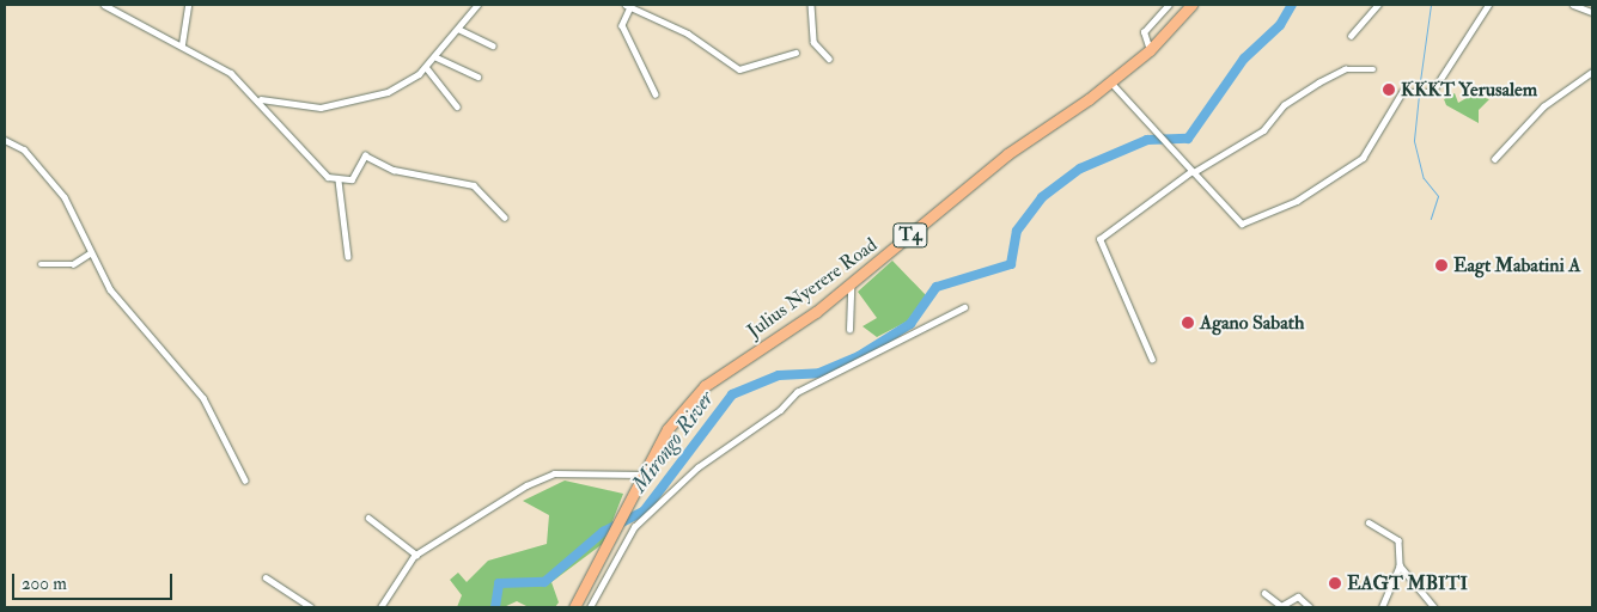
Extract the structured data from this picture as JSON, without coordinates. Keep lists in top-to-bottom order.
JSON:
{
  "streets": {
    "highway": ["T4", "Julius Nyerere Road"]
  },
  "water": ["Mirongo River"],
  "places": [
    "KKKT Yerusalem",
    "Eagt Mabatini A",
    "Agano Sabath",
    "EAGT MBITI"
  ],
  "scale_bar": "200 m"
}
